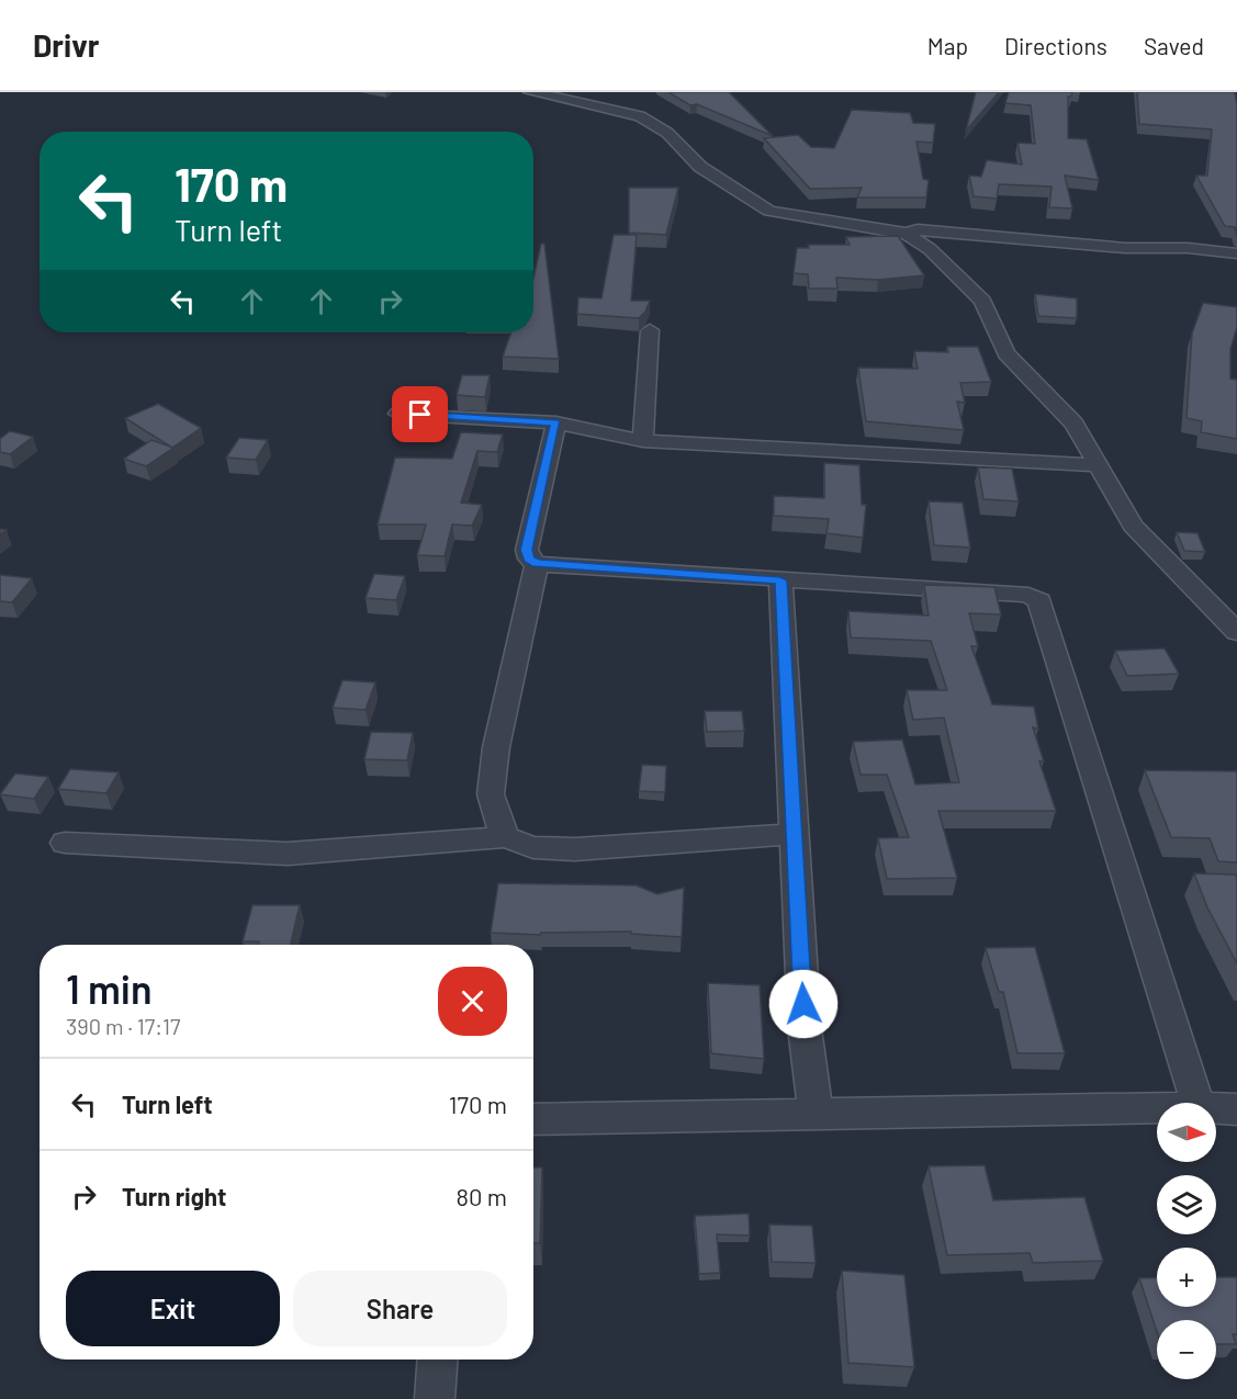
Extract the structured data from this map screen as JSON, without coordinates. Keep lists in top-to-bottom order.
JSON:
{
  "north": "right",
  "page": {
    "header": "Drivr",
    "nav": ["Map", "Directions", "Saved"],
    "turn": ["170 m", "Turn left"],
    "heading": ["1 min", "390 m · 17:17"],
    "list": [
      {
        "name": "Turn left",
        "value": "170 m"
      },
      {
        "name": "Turn right",
        "value": "80 m"
      }
    ],
    "map_buttons": ["+", "−"],
    "buttons": ["Exit", "Share"]
  }
}
